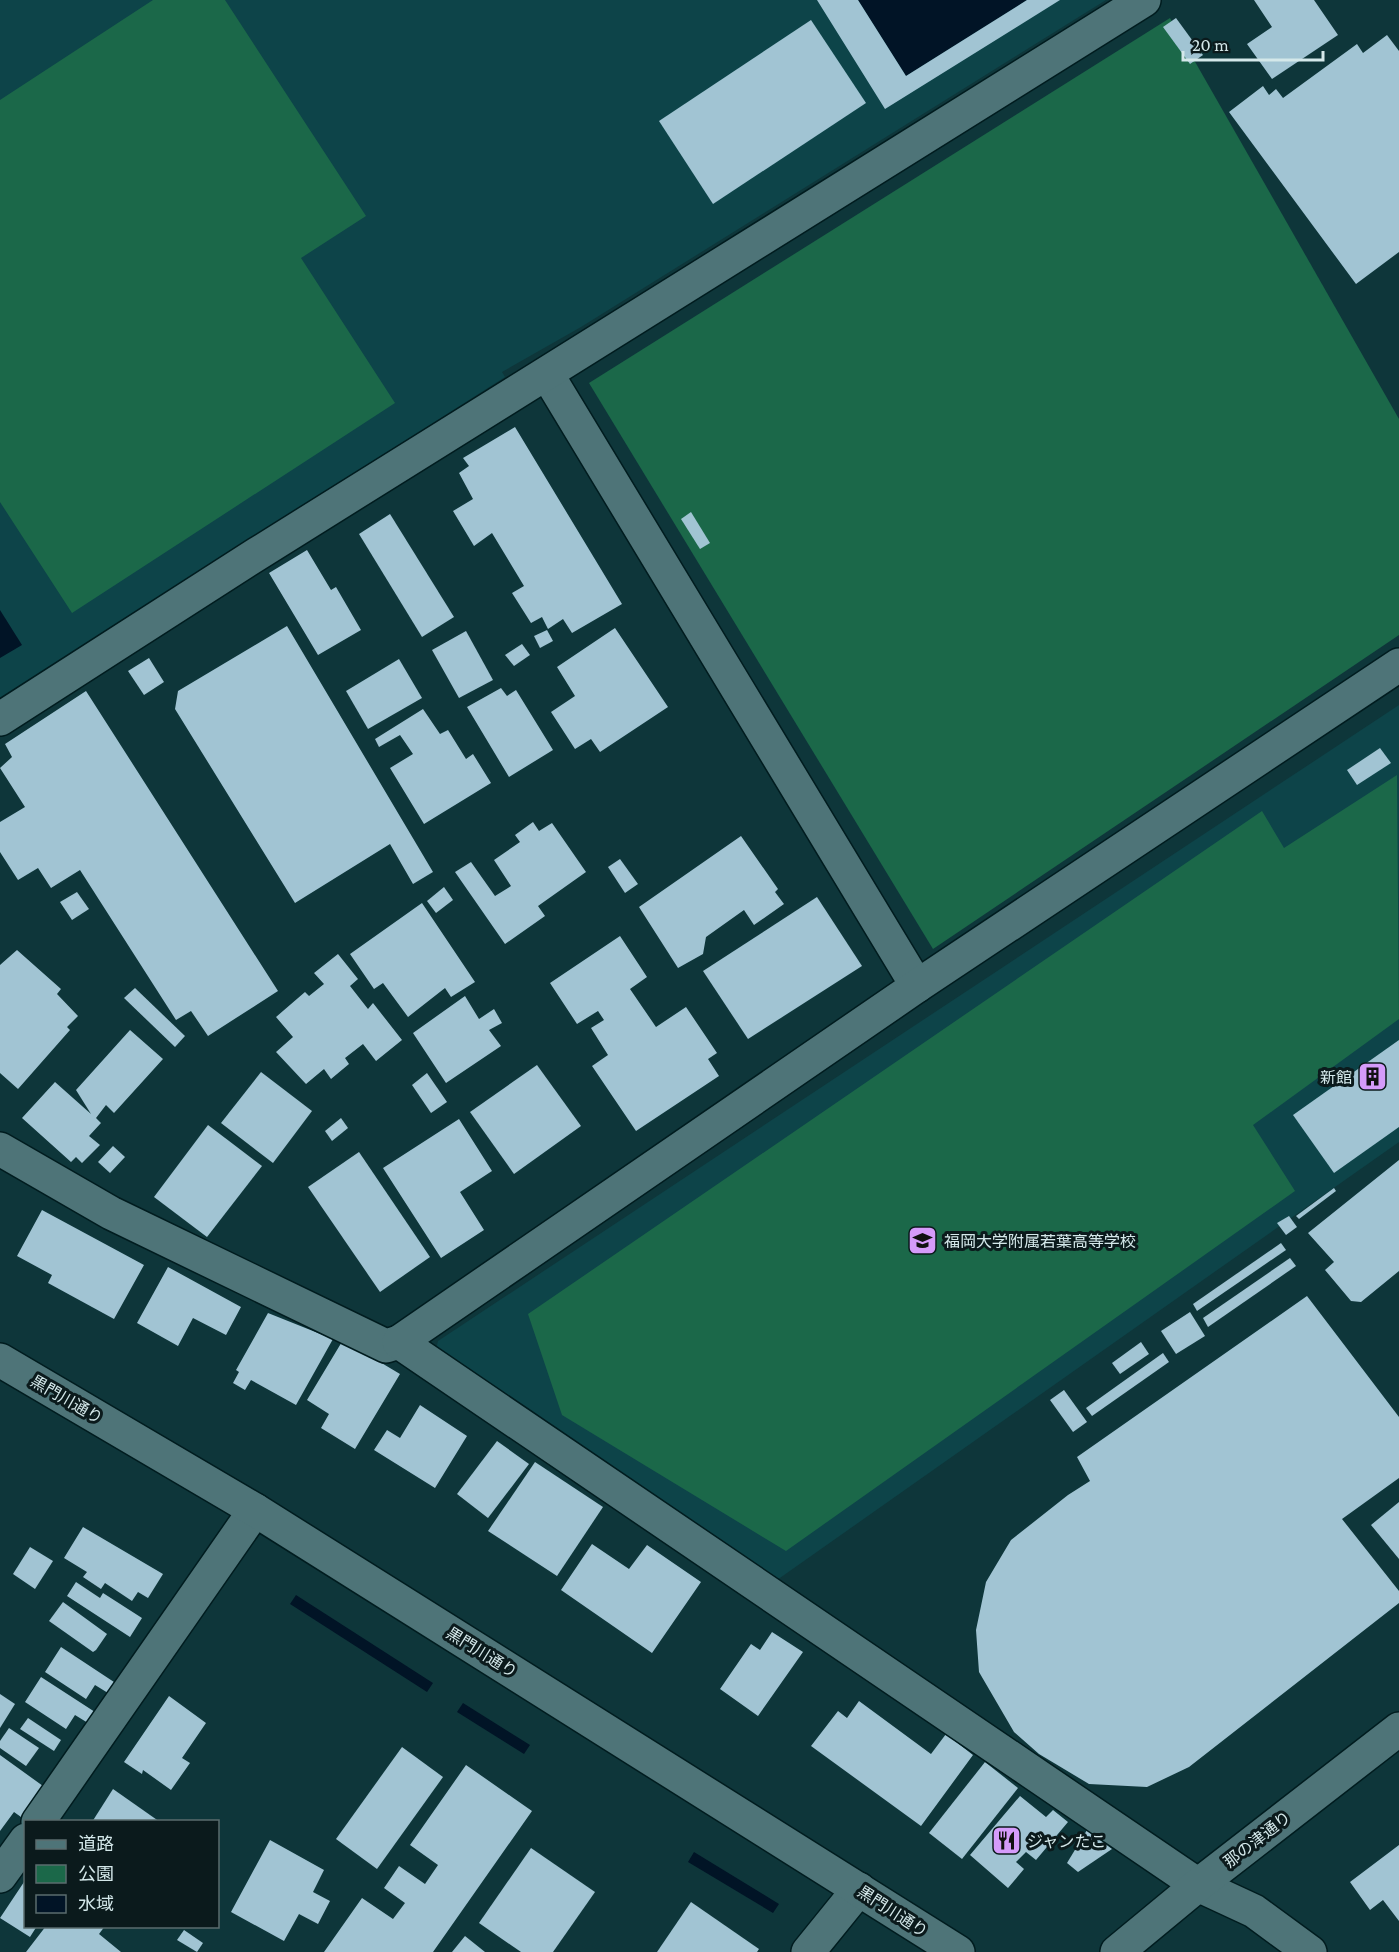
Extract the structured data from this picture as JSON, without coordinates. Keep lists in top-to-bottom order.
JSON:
{
  "streets": {
    "street": ["黒門川通り", "那の津通り"]
  },
  "places": {
    "building": ["新館"],
    "school or university": ["福岡大学附属若葉高等学校"],
    "restaurant": ["ジャンたこ"]
  },
  "legend": ["道路", "公園", "水域"],
  "scale_bar": "20 m"
}
